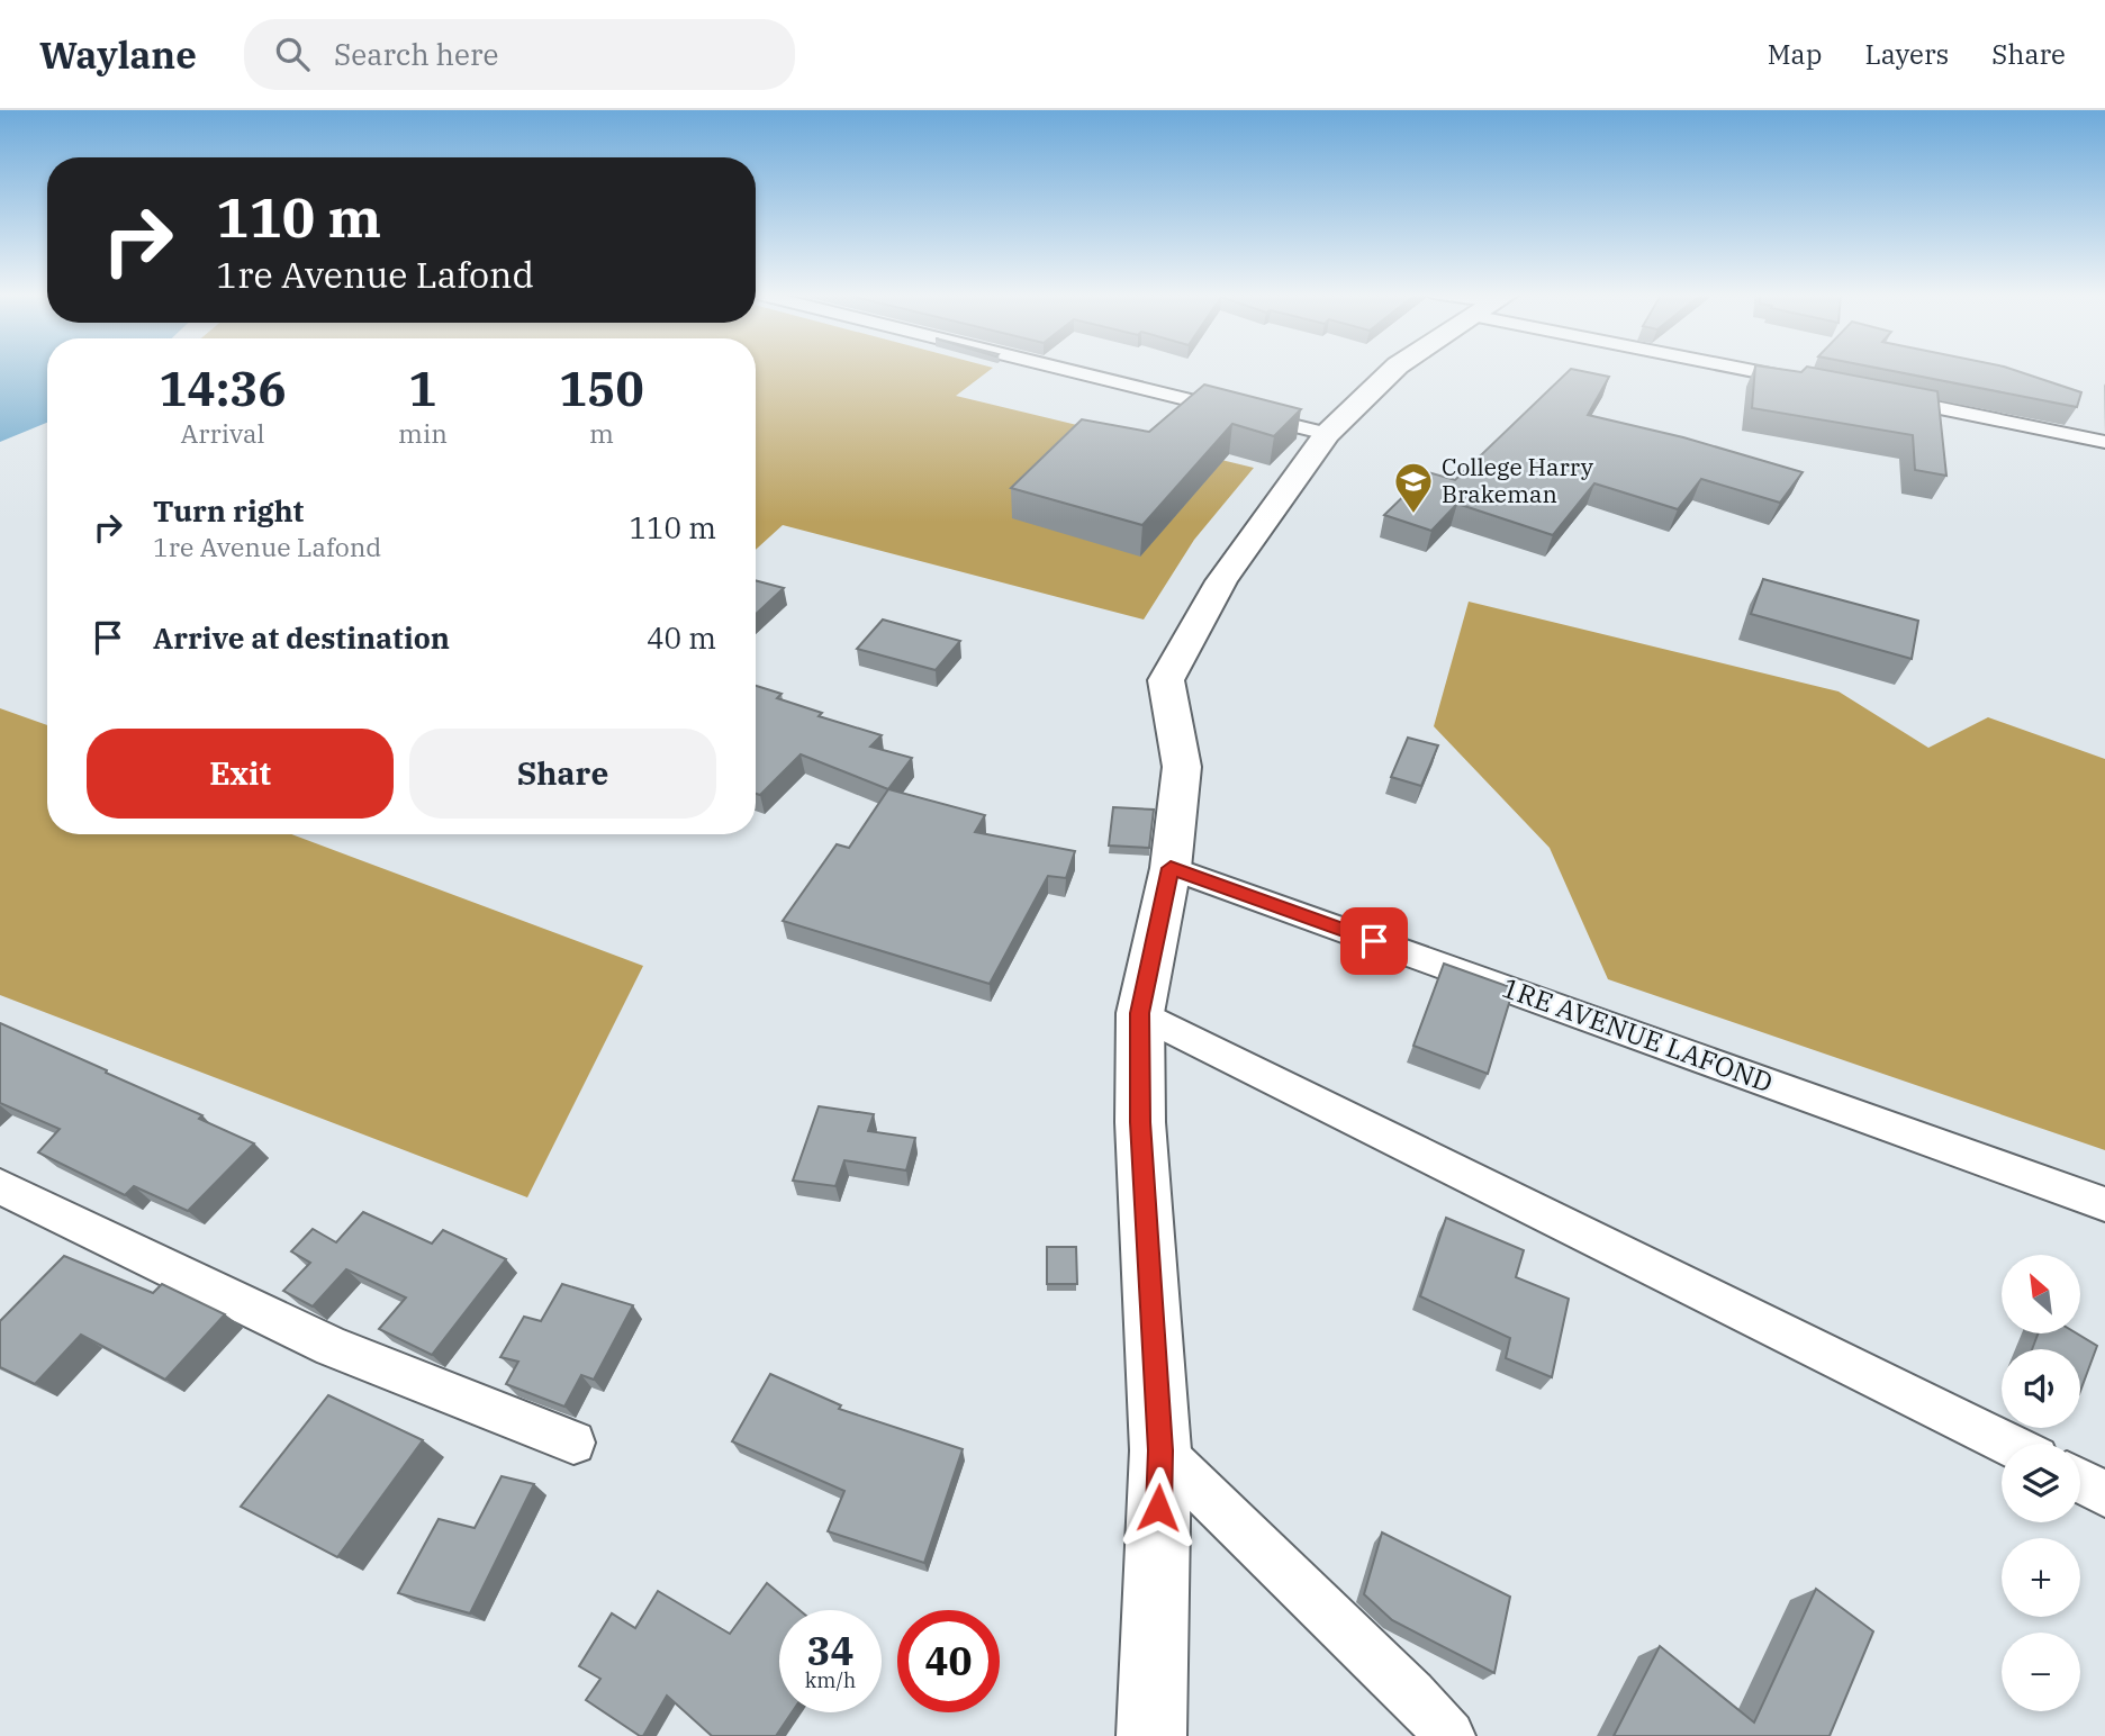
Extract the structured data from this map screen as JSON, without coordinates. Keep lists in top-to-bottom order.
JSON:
{
  "streets": {
    "street": ["1RE AVENUE LAFOND"]
  },
  "places": {
    "school or university": ["College Harry Brakeman"]
  },
  "north": "top left",
  "page": {
    "header": "Waylane",
    "search": "Search here",
    "nav": ["Map", "Layers", "Share"],
    "turn": ["110 m", "1re Avenue Lafond"],
    "eta": [
      "14:36",
      "Arrival",
      "1",
      "min",
      "150",
      "m"
    ],
    "list": [
      {
        "name": "Turn right",
        "note": "1re Avenue Lafond",
        "value": "110 m"
      },
      {
        "name": "Arrive at destination",
        "value": "40 m"
      }
    ],
    "buttons": ["Exit", "Share"],
    "map_buttons": ["+", "−"],
    "speed": "34 km/h",
    "limit": "40"
  }
}
